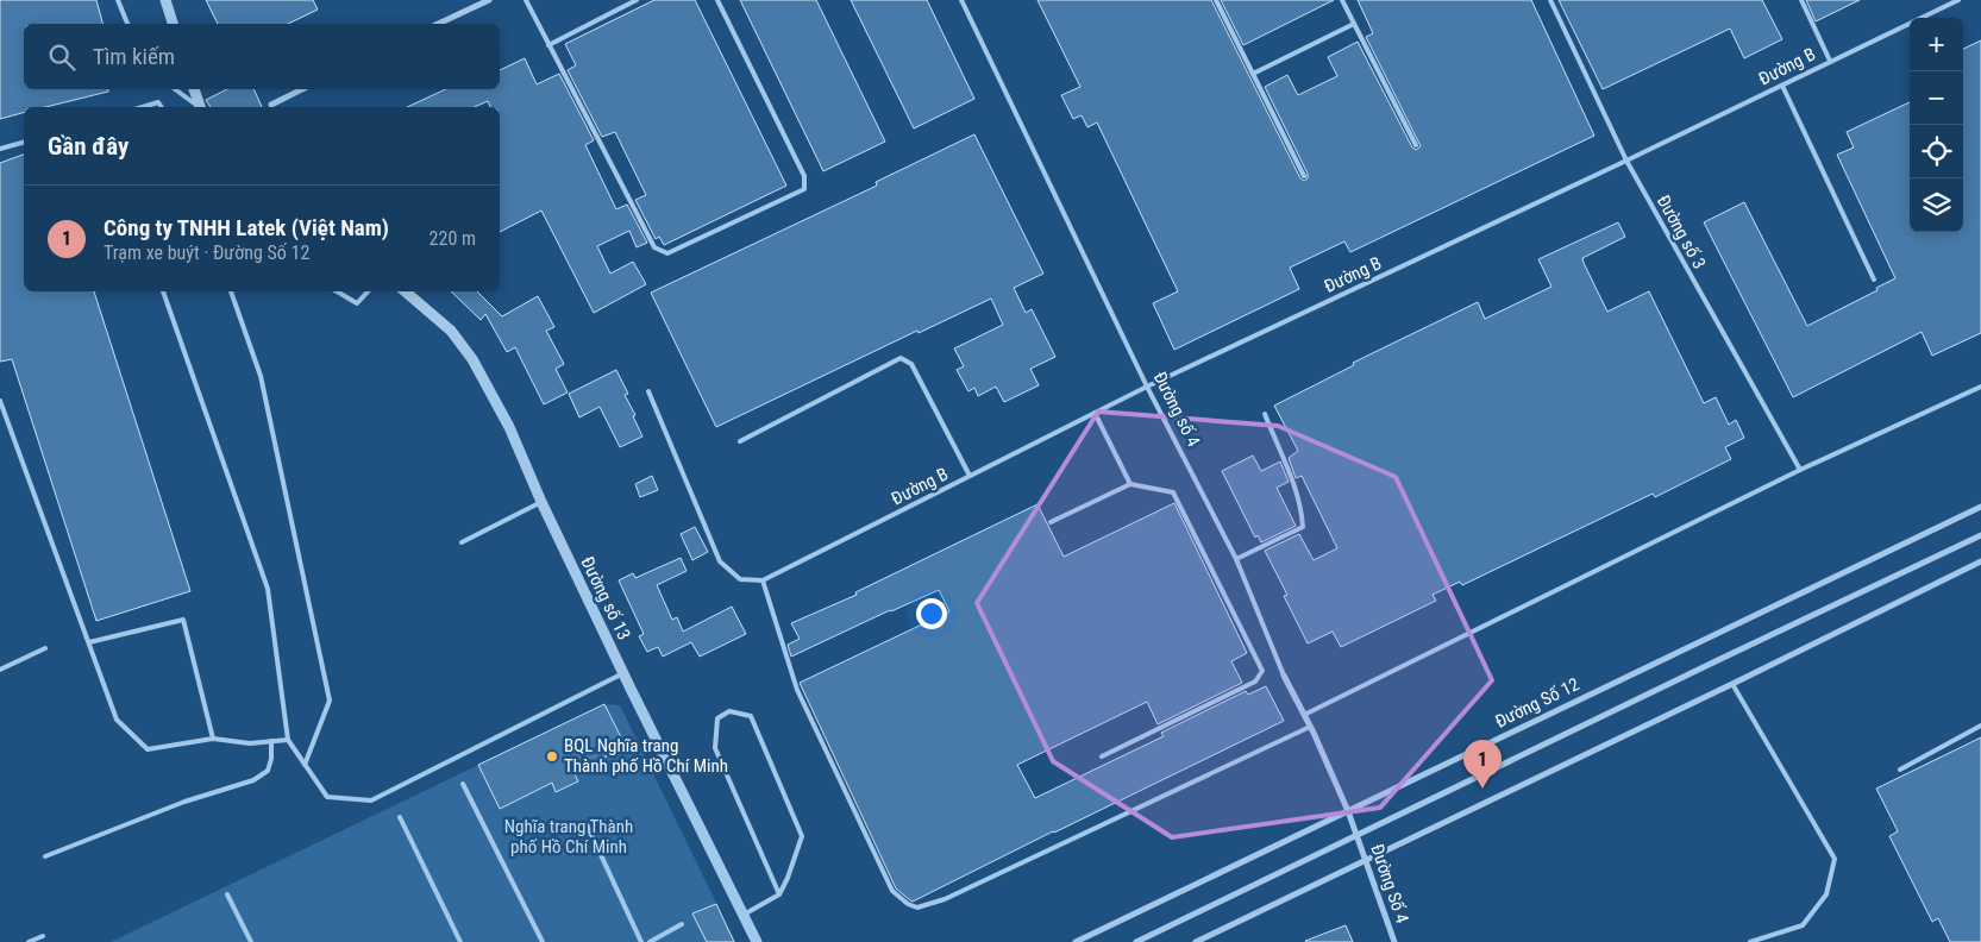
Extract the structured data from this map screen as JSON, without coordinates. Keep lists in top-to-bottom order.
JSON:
{
  "streets": {
    "street": [
      "Đường số 4",
      "Đường số 13",
      "Đường Số 12",
      "Đường Số 4"
    ],
    "lane": ["Đường B", "Đường số 3"]
  },
  "crossings": [
    ["Đường B", "Đường số 3"],
    ["Đường B", "Đường số 4"],
    ["Đường số 4", "Đường Số 12"],
    ["Đường số 4", "Đường Số 4"]
  ],
  "parks": ["Nghĩa trang Thành phố Hồ Chí Minh"],
  "places": ["BQL Nghĩa trang Thành phố Hồ Chí Minh"],
  "page": {
    "map_buttons": ["+", "−"],
    "search": "Tìm kiếm",
    "heading": "Gần đây",
    "list": [
      {
        "mark": "1",
        "name": "Công ty TNHH Latek (Việt Nam)",
        "note": "Trạm xe buýt · Đường Số 12",
        "value": "220 m"
      }
    ],
    "pins": "1"
  }
}
